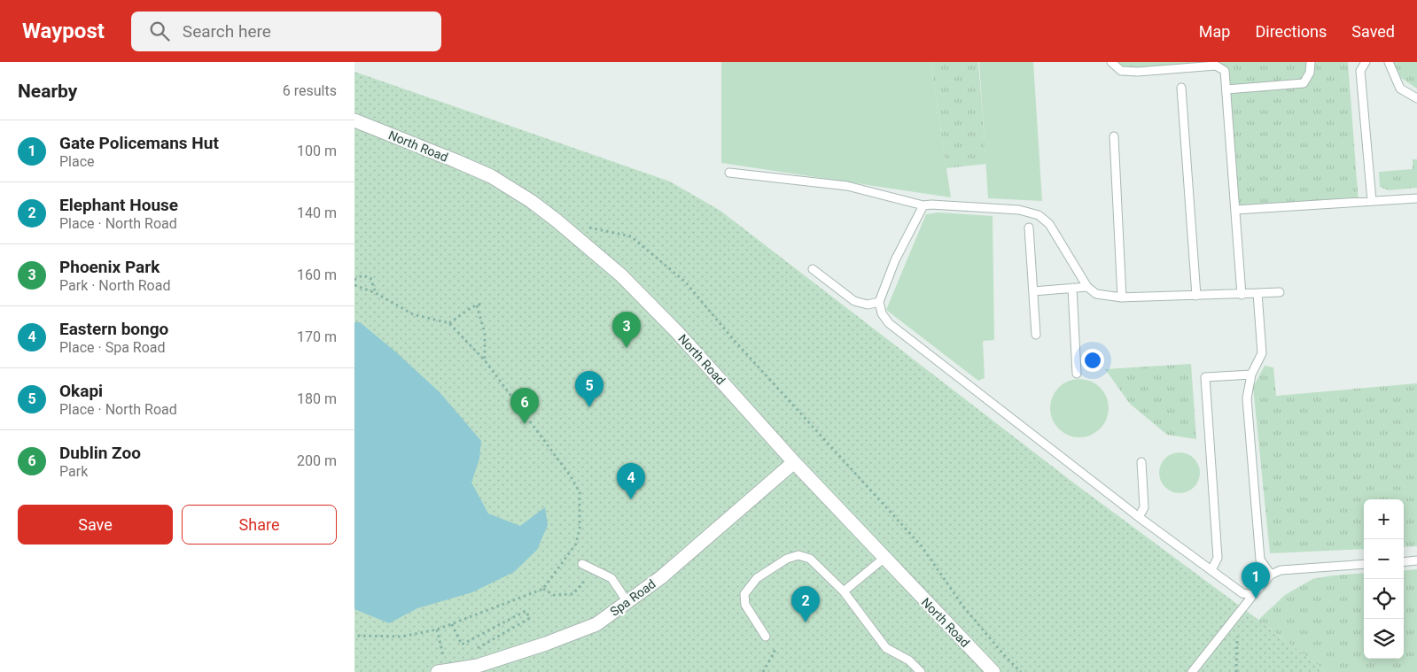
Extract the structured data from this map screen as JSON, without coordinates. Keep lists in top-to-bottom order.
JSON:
{
  "streets": {
    "street": ["North Road", "Spa Road"]
  },
  "crossings": [
    ["North Road", "Spa Road"]
  ],
  "page": {
    "header": "Waypost",
    "search": "Search here",
    "nav": ["Map", "Directions", "Saved"],
    "heading": ["Nearby", "6 results"],
    "list": [
      {
        "mark": "1",
        "name": "Gate Policemans Hut",
        "note": "Place",
        "value": "100 m"
      },
      {
        "mark": "2",
        "name": "Elephant House",
        "note": "Place · North Road",
        "value": "140 m"
      },
      {
        "mark": "3",
        "name": "Phoenix Park",
        "note": "Park · North Road",
        "value": "160 m"
      },
      {
        "mark": "4",
        "name": "Eastern bongo",
        "note": "Place · Spa Road",
        "value": "170 m"
      },
      {
        "mark": "5",
        "name": "Okapi",
        "note": "Place · North Road",
        "value": "180 m"
      },
      {
        "mark": "6",
        "name": "Dublin Zoo",
        "note": "Park",
        "value": "200 m"
      }
    ],
    "pins": [
      "3",
      "5",
      "6",
      "4",
      "1",
      "2"
    ],
    "buttons": ["Save", "Share"],
    "map_buttons": ["+", "−"]
  }
}
